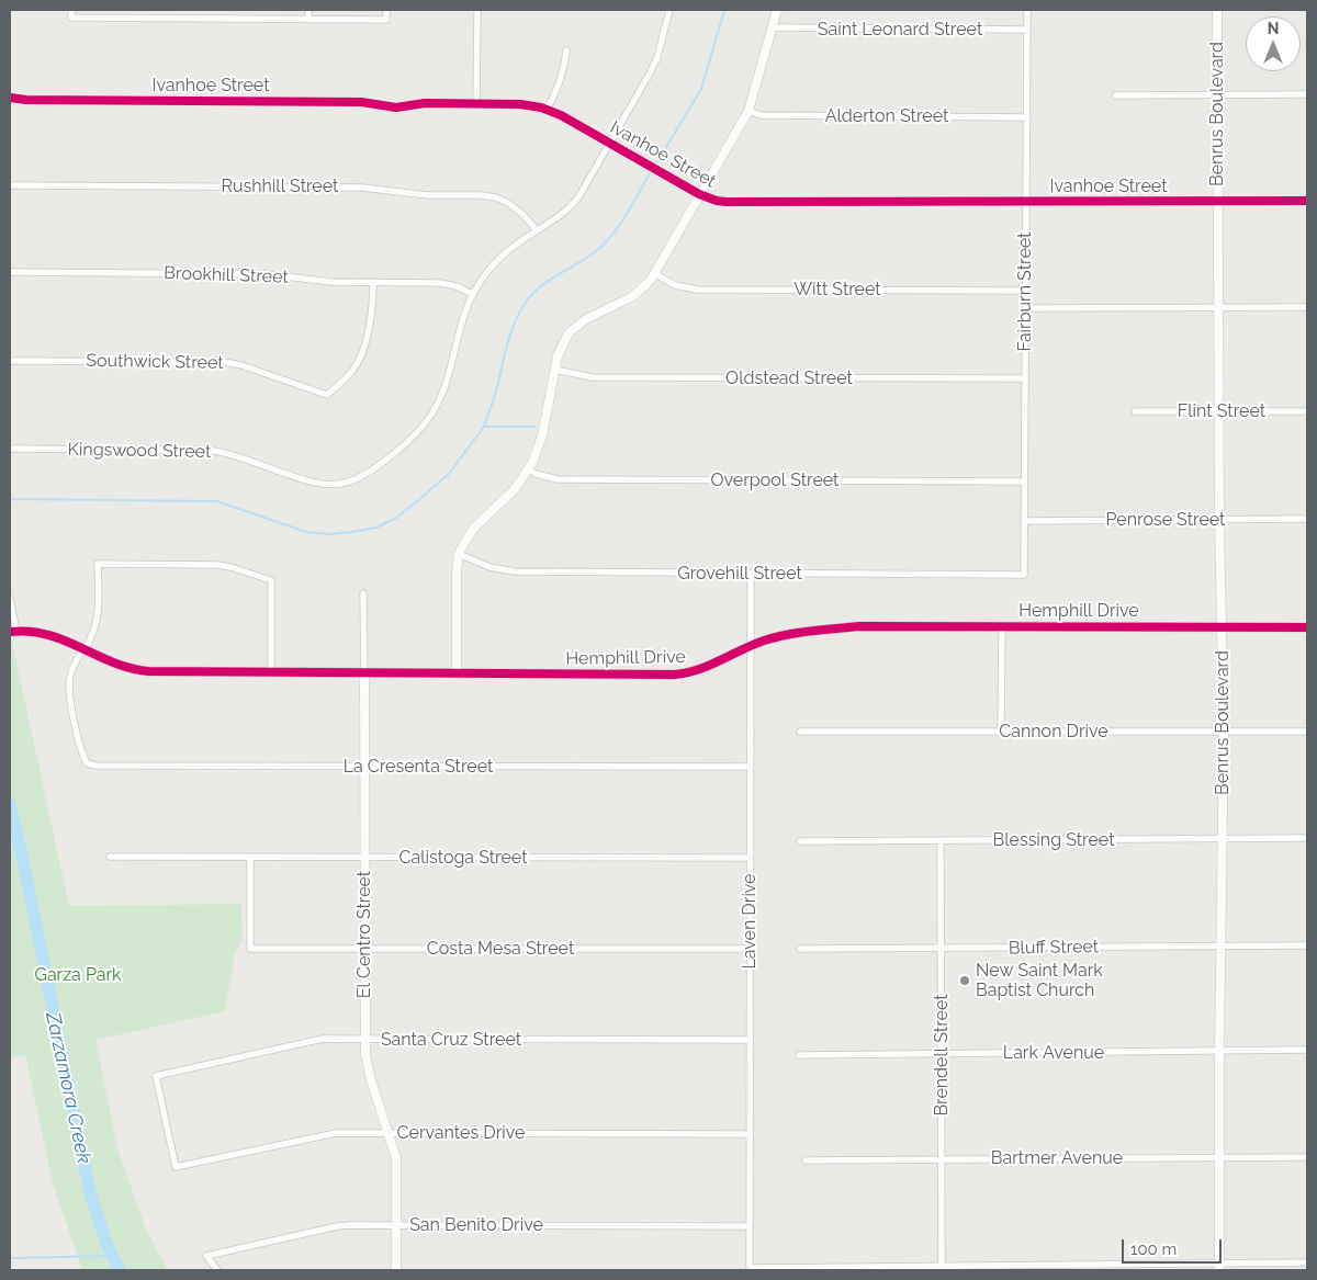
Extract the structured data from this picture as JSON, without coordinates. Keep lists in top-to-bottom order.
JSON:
{
  "streets": {
    "street": [
      "Saint Leonard Street",
      "Ivanhoe Street",
      "Benrus Boulevard",
      "Alderton Street",
      "Rushhill Street",
      "Brookhill Street",
      "Witt Street",
      "Fairburn Street",
      "Southwick Street",
      "Oldstead Street",
      "Flint Street",
      "Kingswood Street",
      "Overpool Street",
      "Penrose Street",
      "Grovehill Street",
      "Hemphill Drive",
      "Cannon Drive",
      "La Cresenta Street",
      "Blessing Street",
      "Calistoga Street",
      "Laven Drive",
      "El Centro Street",
      "Bluff Street",
      "Costa Mesa Street",
      "Santa Cruz Street",
      "Lark Avenue",
      "Brendell Street",
      "Cervantes Drive",
      "Bartmer Avenue",
      "San Benito Drive"
    ]
  },
  "crossings": [
    ["Saint Leonard Street", "Fairburn Street"],
    ["Ivanhoe Street", "Benrus Boulevard"],
    ["Ivanhoe Street", "Fairburn Street"],
    ["Benrus Boulevard", "Flint Street"],
    ["Benrus Boulevard", "Penrose Street"],
    ["Benrus Boulevard", "Hemphill Drive"],
    ["Benrus Boulevard", "Cannon Drive"],
    ["Benrus Boulevard", "Blessing Street"],
    ["Benrus Boulevard", "Bluff Street"],
    ["Benrus Boulevard", "Lark Avenue"],
    ["Benrus Boulevard", "Bartmer Avenue"],
    ["Alderton Street", "Fairburn Street"],
    ["Brookhill Street", "Southwick Street"],
    ["Brookhill Street", "Kingswood Street"],
    ["Witt Street", "Fairburn Street"],
    ["Fairburn Street", "Oldstead Street"],
    ["Fairburn Street", "Overpool Street"],
    ["Fairburn Street", "Penrose Street"],
    ["Fairburn Street", "Grovehill Street"],
    ["Grovehill Street", "Laven Drive"],
    ["Hemphill Drive", "La Cresenta Street"],
    ["Hemphill Drive", "Laven Drive"],
    ["Hemphill Drive", "El Centro Street"],
    ["La Cresenta Street", "Laven Drive"],
    ["La Cresenta Street", "El Centro Street"],
    ["Blessing Street", "Brendell Street"],
    ["Calistoga Street", "Laven Drive"],
    ["Calistoga Street", "El Centro Street"],
    ["Calistoga Street", "Costa Mesa Street"],
    ["Laven Drive", "Costa Mesa Street"],
    ["Laven Drive", "Santa Cruz Street"],
    ["Laven Drive", "Cervantes Drive"],
    ["Laven Drive", "San Benito Drive"],
    ["El Centro Street", "Costa Mesa Street"],
    ["El Centro Street", "Santa Cruz Street"],
    ["El Centro Street", "Cervantes Drive"],
    ["El Centro Street", "San Benito Drive"],
    ["Bluff Street", "Brendell Street"],
    ["Santa Cruz Street", "Cervantes Drive"],
    ["Lark Avenue", "Brendell Street"],
    ["Brendell Street", "Bartmer Avenue"]
  ],
  "water": ["Zarzamora Creek"],
  "parks": ["Garza Park"],
  "places": ["New Saint Mark Baptist Church"],
  "scale_bar": "100 m",
  "north": "top"
}
